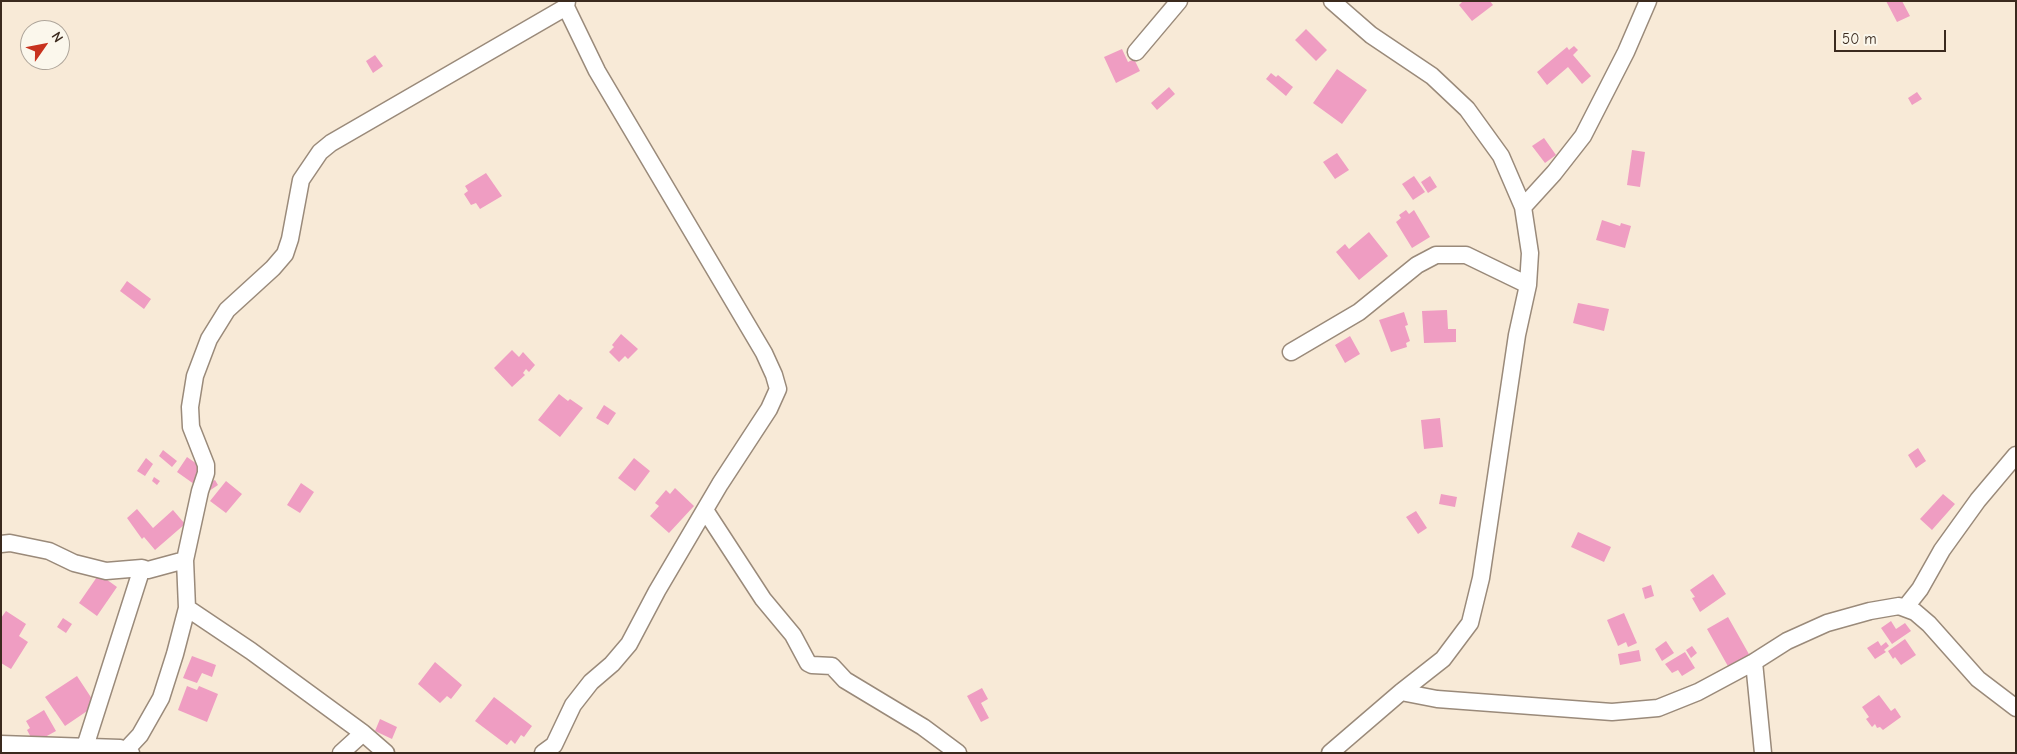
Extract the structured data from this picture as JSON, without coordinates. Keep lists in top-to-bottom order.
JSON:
{
  "scale_bar": "50 m",
  "north": "top right"
}
